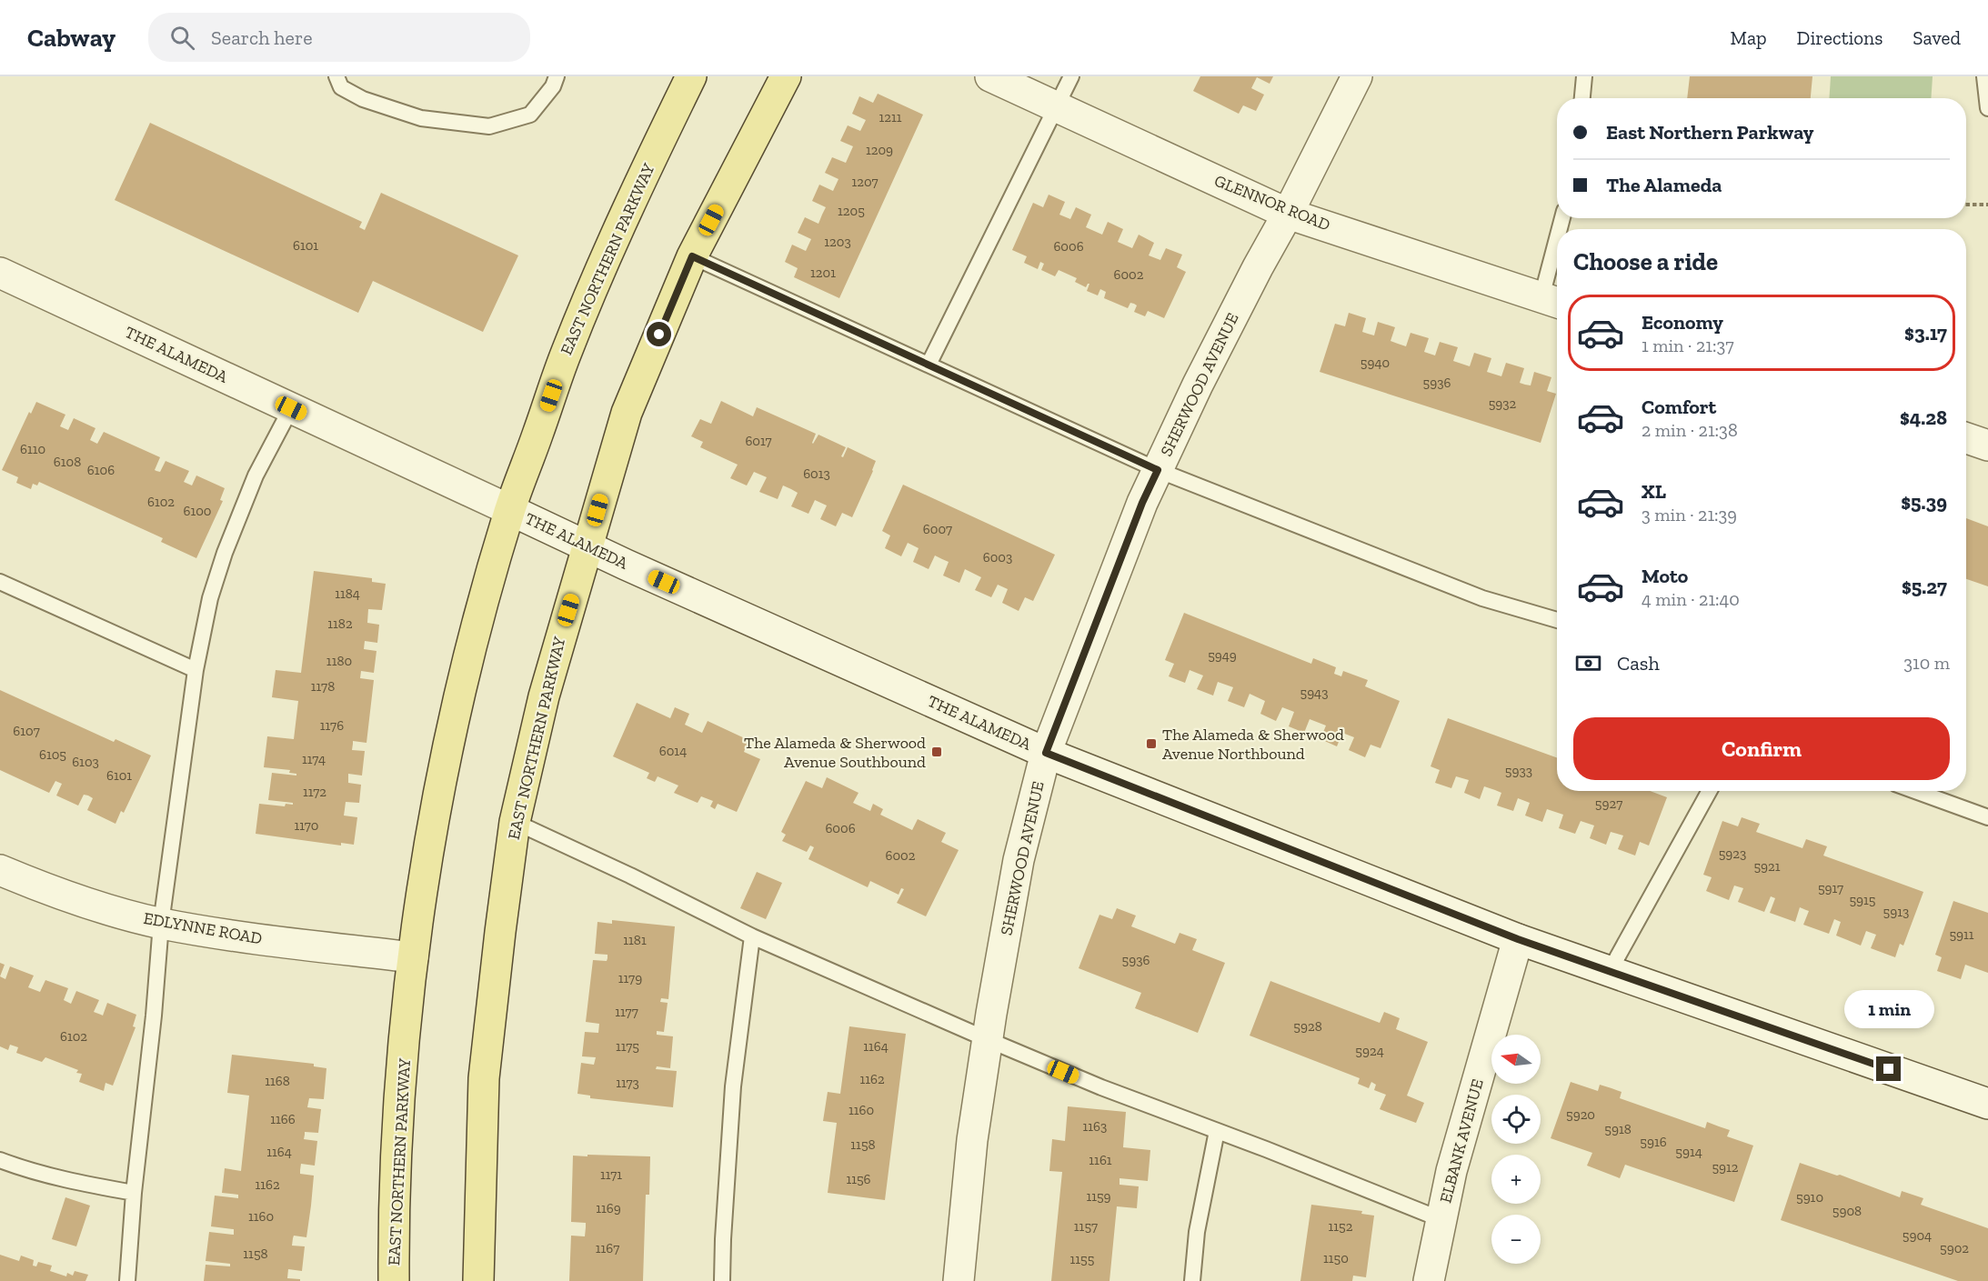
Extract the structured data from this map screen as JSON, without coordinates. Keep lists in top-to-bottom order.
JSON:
{
  "streets": {
    "main road": ["EAST NORTHERN PARKWAY"],
    "street": [
      "GLENNOR ROAD",
      "THE ALAMEDA",
      "SHERWOOD AVENUE",
      "EDLYNNE ROAD",
      "ELBANK AVENUE"
    ]
  },
  "crossings": [
    ["GLENNOR ROAD", "SHERWOOD AVENUE"],
    ["EAST NORTHERN PARKWAY", "THE ALAMEDA"],
    ["EAST NORTHERN PARKWAY", "EDLYNNE ROAD"],
    ["THE ALAMEDA", "SHERWOOD AVENUE"],
    ["THE ALAMEDA", "ELBANK AVENUE"]
  ],
  "places": {
    "transit": ["The Alameda & Sherwood Avenue Northbound", "The Alameda & Sherwood Avenue Southbound"]
  },
  "house_numbers": [
    "1211",
    "1209",
    "1207",
    "1205",
    "1203",
    "6101",
    "6006",
    "1201",
    "6002",
    "5940",
    "5936",
    "5932",
    "6017",
    "6110",
    "6108",
    "6106",
    "6013",
    "6102",
    "6100",
    "6007",
    "6003",
    "1184",
    "1182",
    "5949",
    "1180",
    "1178",
    "5943",
    "1176",
    "6107",
    "6014",
    "6105",
    "1174",
    "6103",
    "5933",
    "6101",
    "1172",
    "5927",
    "1170",
    "6006",
    "5923",
    "6002",
    "5921",
    "5917",
    "5915",
    "5913",
    "5911",
    "1181",
    "5936",
    "1179",
    "1177",
    "5928",
    "6102",
    "1175",
    "1164",
    "5924",
    "1162",
    "1168",
    "1173",
    "1160",
    "5920",
    "1166",
    "1163",
    "5918",
    "5916",
    "1158",
    "1164",
    "5914",
    "1161",
    "5912",
    "1171",
    "1156",
    "1162",
    "1159",
    "5910",
    "1169",
    "5908",
    "1160",
    "1157",
    "1152",
    "5904",
    "1167",
    "5902",
    "1158",
    "1150",
    "1155"
  ],
  "north": "left",
  "page": {
    "header": "Cabway",
    "search": "Search here",
    "nav": ["Map", "Directions", "Saved"],
    "banner": ["East Northern Parkway", "The Alameda"],
    "heading": "Choose a ride",
    "list": [
      {
        "name": "Economy",
        "note": "1 min · 21:37",
        "value": "$3.17"
      },
      {
        "name": "Comfort",
        "note": "2 min · 21:38",
        "value": "$4.28"
      },
      {
        "name": "XL",
        "note": "3 min · 21:39",
        "value": "$5.39"
      },
      {
        "name": "Moto",
        "note": "4 min · 21:40",
        "value": "$5.27"
      }
    ],
    "pay": ["Cash", "310 m"],
    "buttons": "Confirm",
    "bubble": "1 min",
    "map_buttons": ["+", "−"]
  }
}
